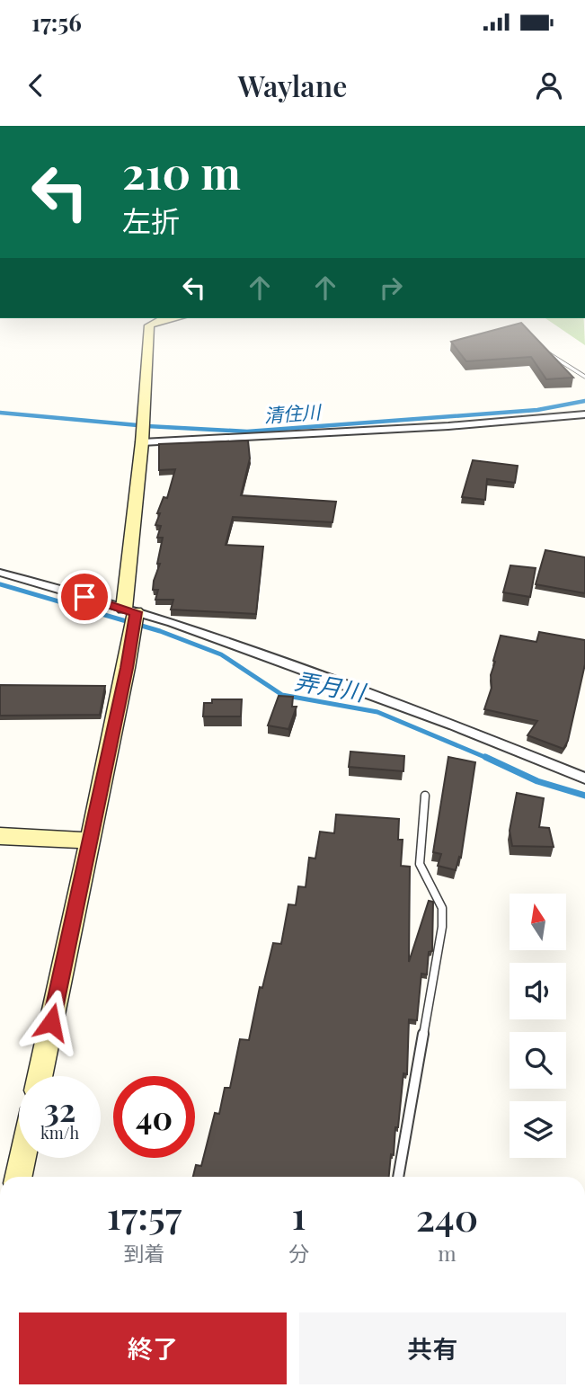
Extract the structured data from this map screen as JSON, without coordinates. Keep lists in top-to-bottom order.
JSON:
{
  "water": ["清住川", "弄月川"],
  "north": "top",
  "page": {
    "status": "17:56",
    "header": "Waylane",
    "turn": ["210 m", "左折"],
    "speed": "32 km/h",
    "limit": "40",
    "eta": [
      "17:57",
      "到着",
      "1",
      "分",
      "240",
      "m"
    ],
    "buttons": ["終了", "共有"]
  }
}
